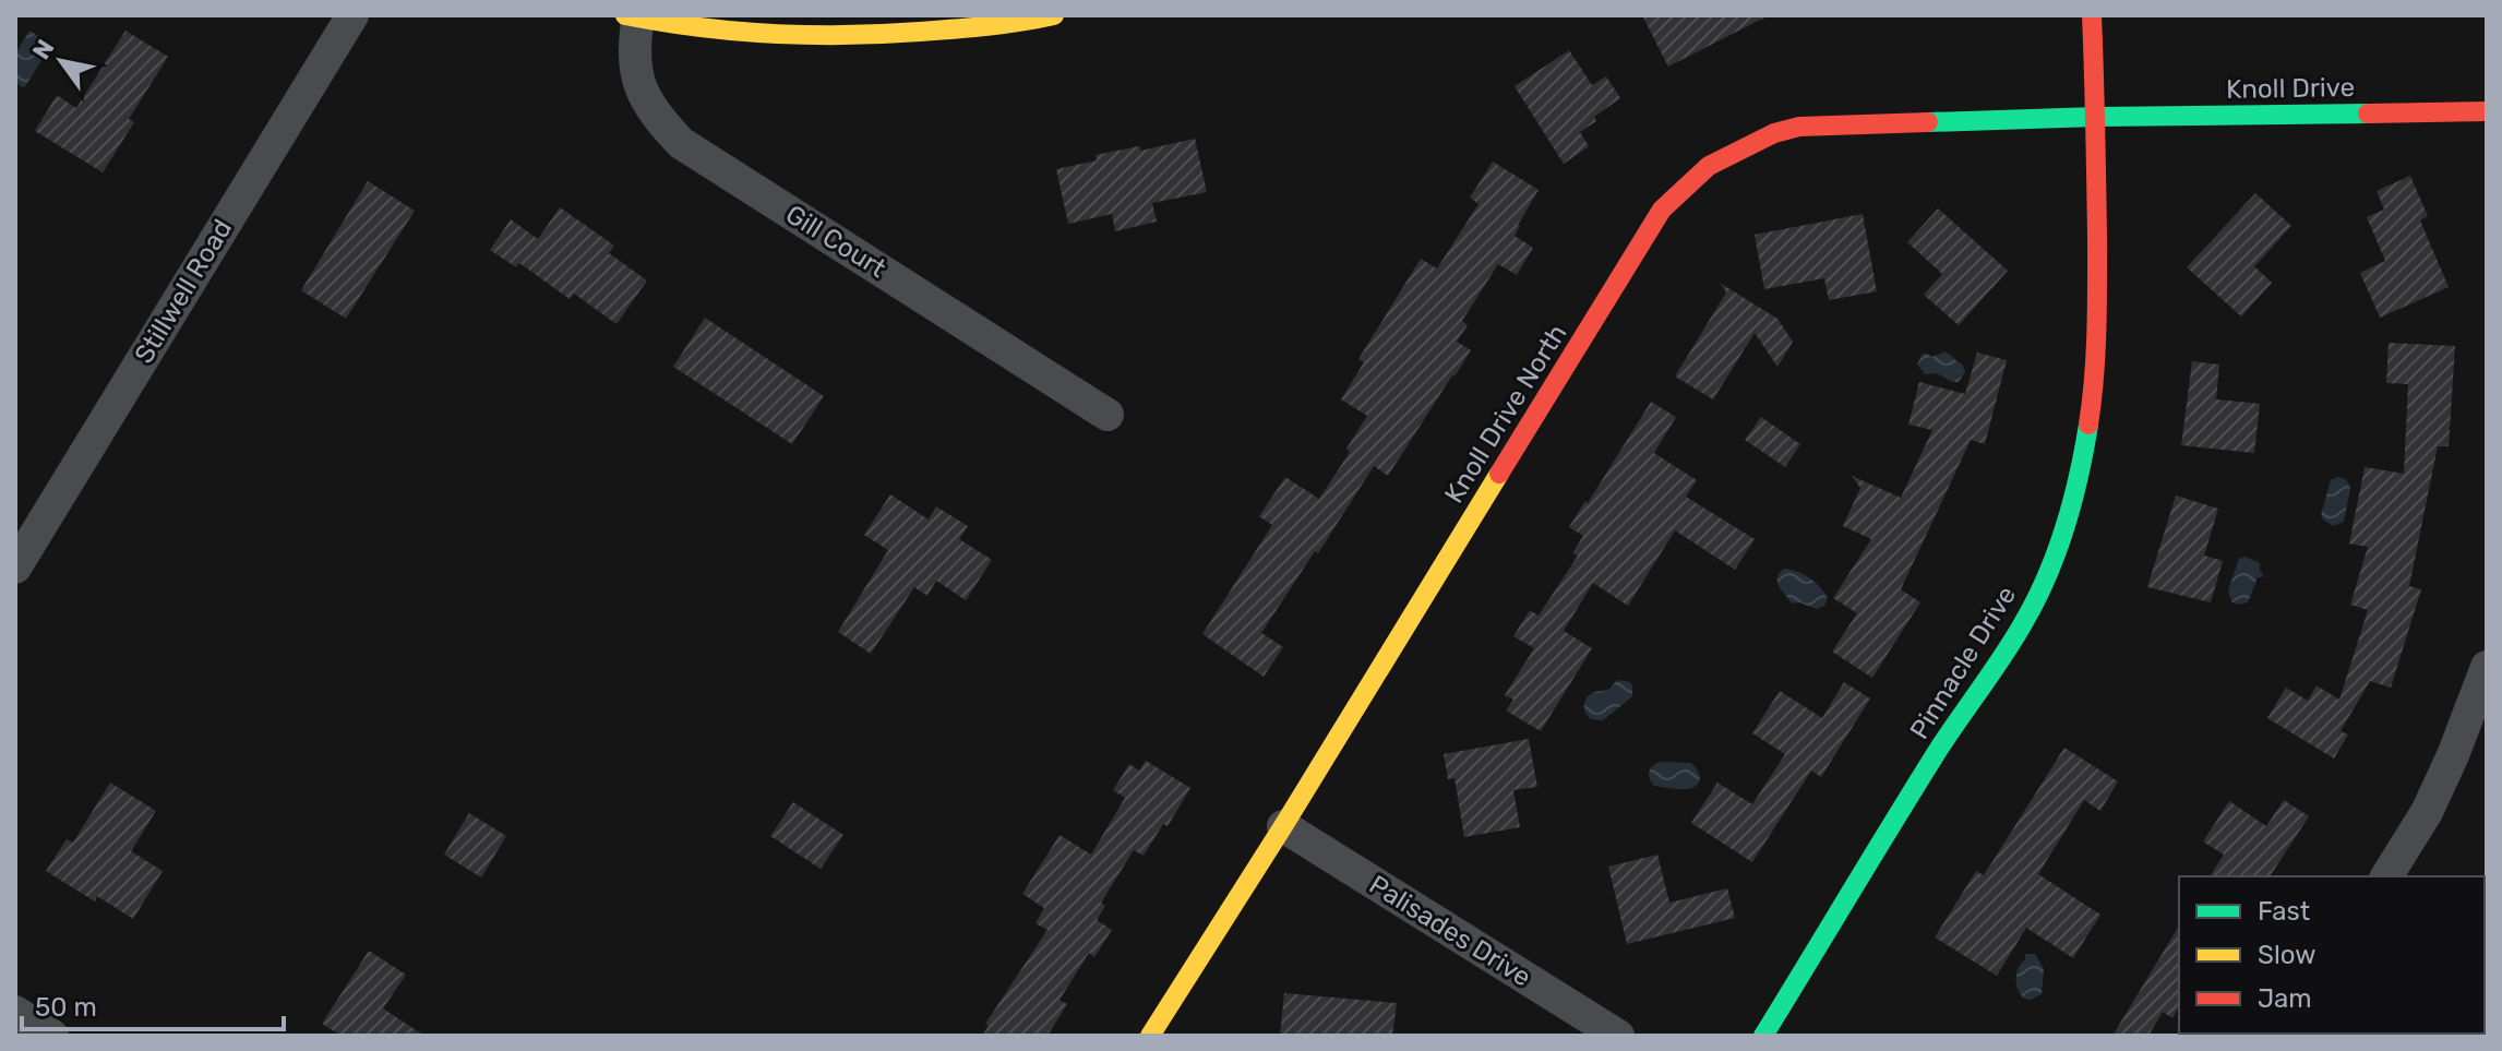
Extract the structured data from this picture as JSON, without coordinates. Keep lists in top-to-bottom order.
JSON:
{
  "streets": {
    "street": [
      "Knoll Drive",
      "Gill Court",
      "Stillwell Road",
      "Knoll Drive North",
      "Pinnacle Drive",
      "Palisades Drive"
    ]
  },
  "crossings": [
    ["Knoll Drive", "Knoll Drive North"],
    ["Knoll Drive", "Pinnacle Drive"],
    ["Knoll Drive North", "Pinnacle Drive"],
    ["Knoll Drive North", "Palisades Drive"]
  ],
  "legend": ["Fast", "Slow", "Jam"],
  "scale_bar": "50 m",
  "north": "top left"
}
